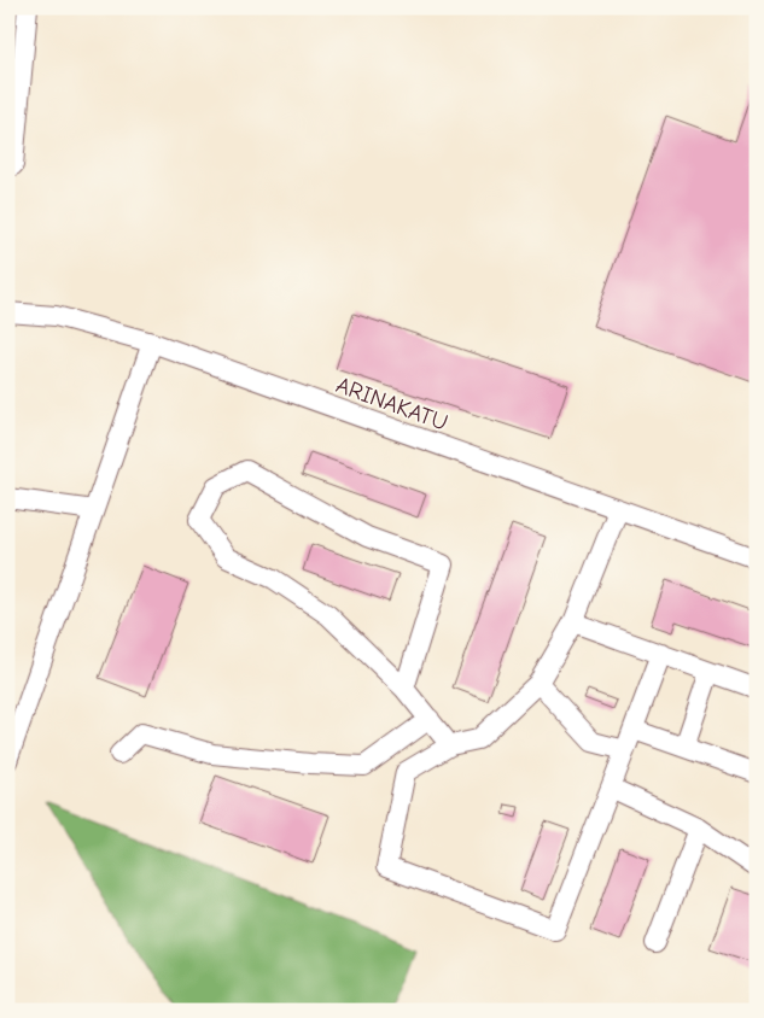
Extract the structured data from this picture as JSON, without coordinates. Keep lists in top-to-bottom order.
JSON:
{
  "streets": {
    "street": ["ARINAKATU"]
  }
}
